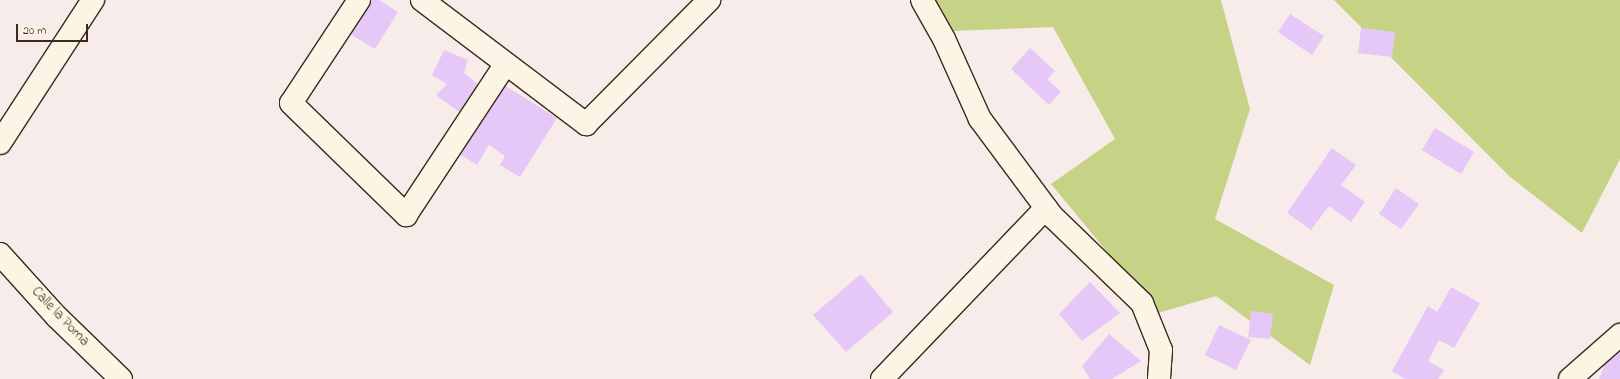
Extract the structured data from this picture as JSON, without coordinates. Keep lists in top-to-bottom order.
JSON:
{
  "streets": {
    "street": ["Calle la Poma"]
  },
  "scale_bar": "20 m"
}
